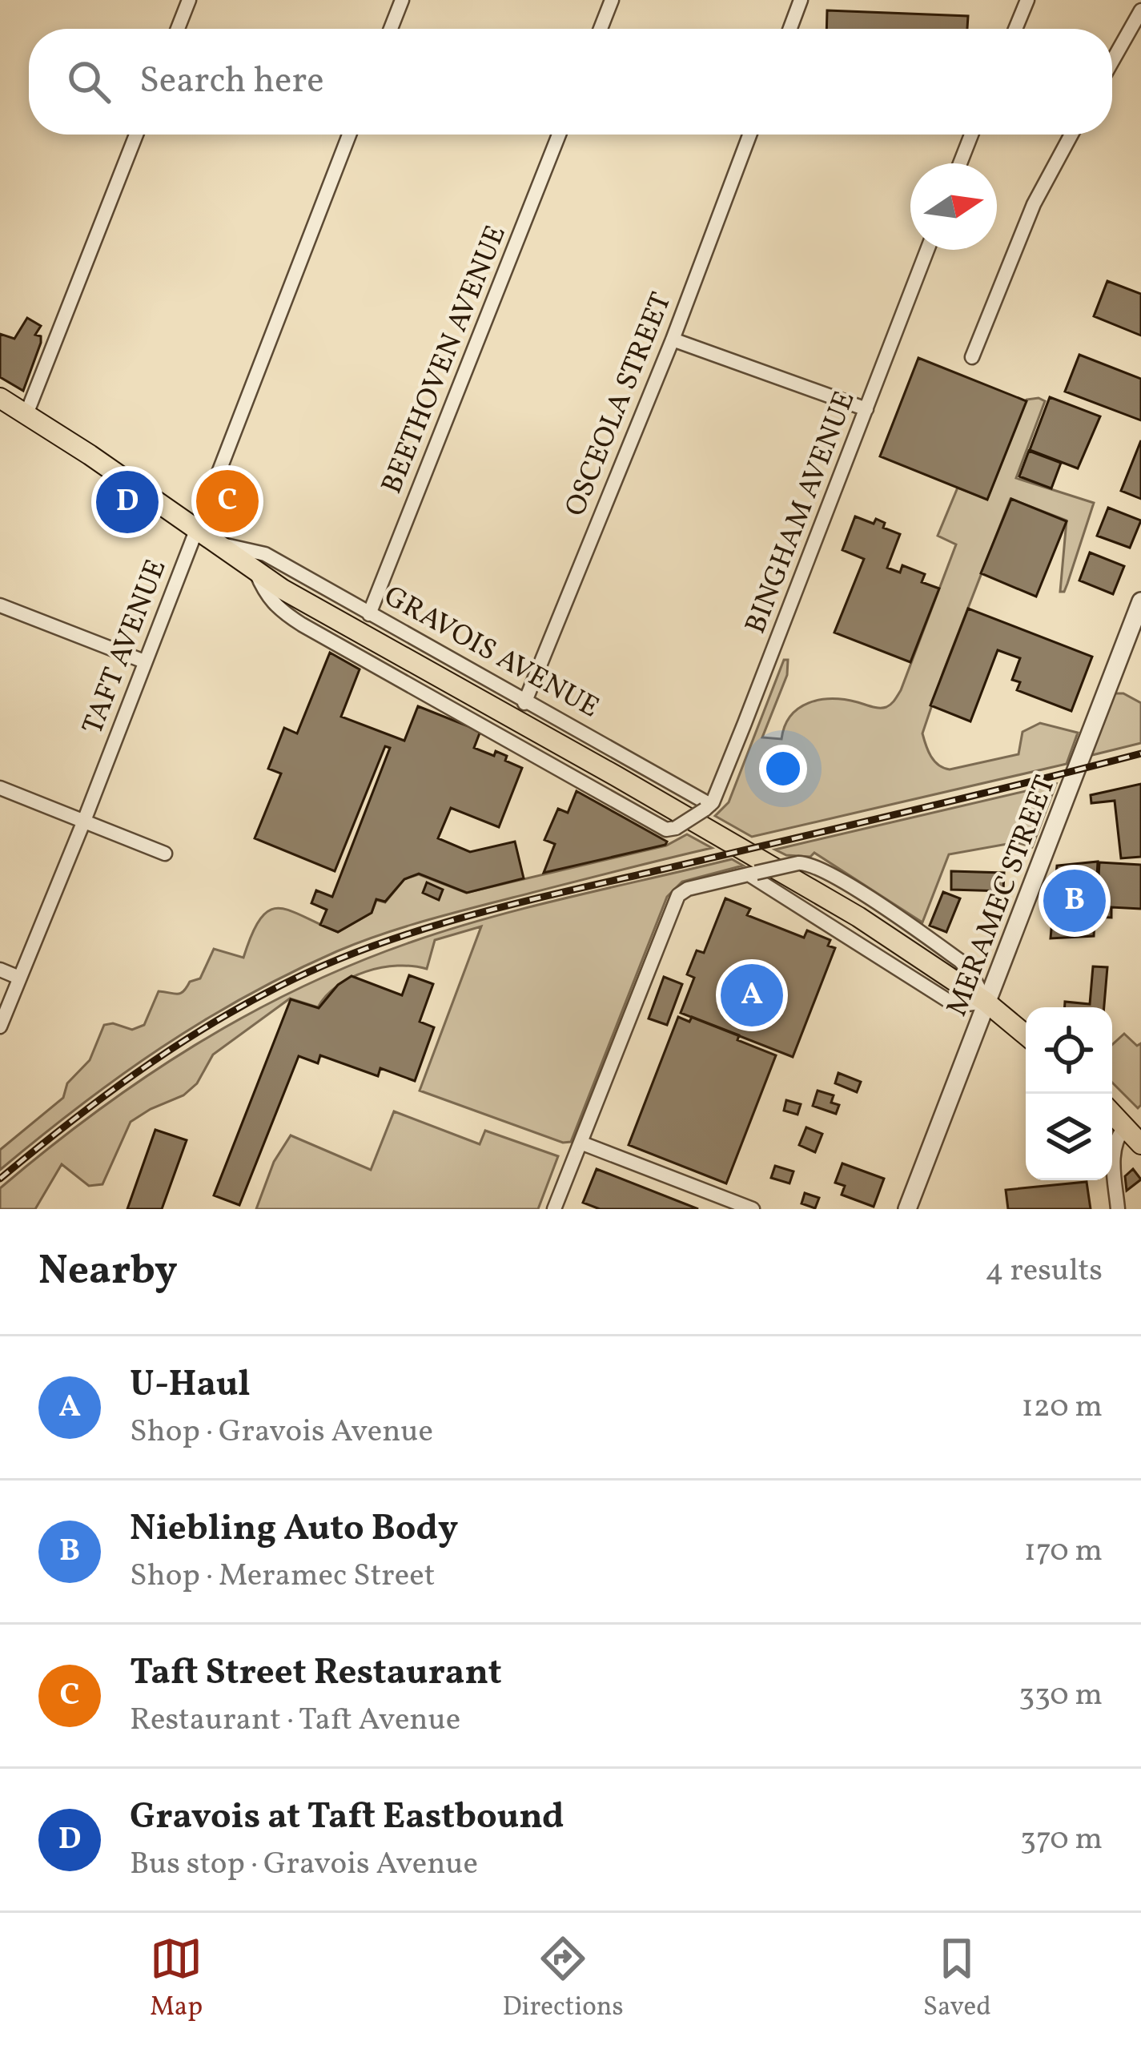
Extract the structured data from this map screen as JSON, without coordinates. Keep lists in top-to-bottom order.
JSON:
{
  "streets": {
    "main road": ["GRAVOIS AVENUE"],
    "street": [
      "BEETHOVEN AVENUE",
      "OSCEOLA STREET",
      "BINGHAM AVENUE",
      "TAFT AVENUE",
      "MERAMEC STREET"
    ]
  },
  "crossings": [
    ["BEETHOVEN AVENUE", "GRAVOIS AVENUE"],
    ["OSCEOLA STREET", "GRAVOIS AVENUE"],
    ["BINGHAM AVENUE", "GRAVOIS AVENUE"],
    ["TAFT AVENUE", "GRAVOIS AVENUE"],
    ["GRAVOIS AVENUE", "MERAMEC STREET"]
  ],
  "north": "right",
  "page": {
    "search": "Search here",
    "pins": [
      "C",
      "D",
      "B",
      "A"
    ],
    "heading": ["Nearby", "4 results"],
    "list": [
      {
        "mark": "A",
        "name": "U-Haul",
        "note": "Shop · Gravois Avenue",
        "value": "120 m"
      },
      {
        "mark": "B",
        "name": "Niebling Auto Body",
        "note": "Shop · Meramec Street",
        "value": "170 m"
      },
      {
        "mark": "C",
        "name": "Taft Street Restaurant",
        "note": "Restaurant · Taft Avenue",
        "value": "330 m"
      },
      {
        "mark": "D",
        "name": "Gravois at Taft Eastbound",
        "note": "Bus stop · Gravois Avenue",
        "value": "370 m"
      }
    ],
    "nav": ["Map", "Directions", "Saved"]
  }
}
